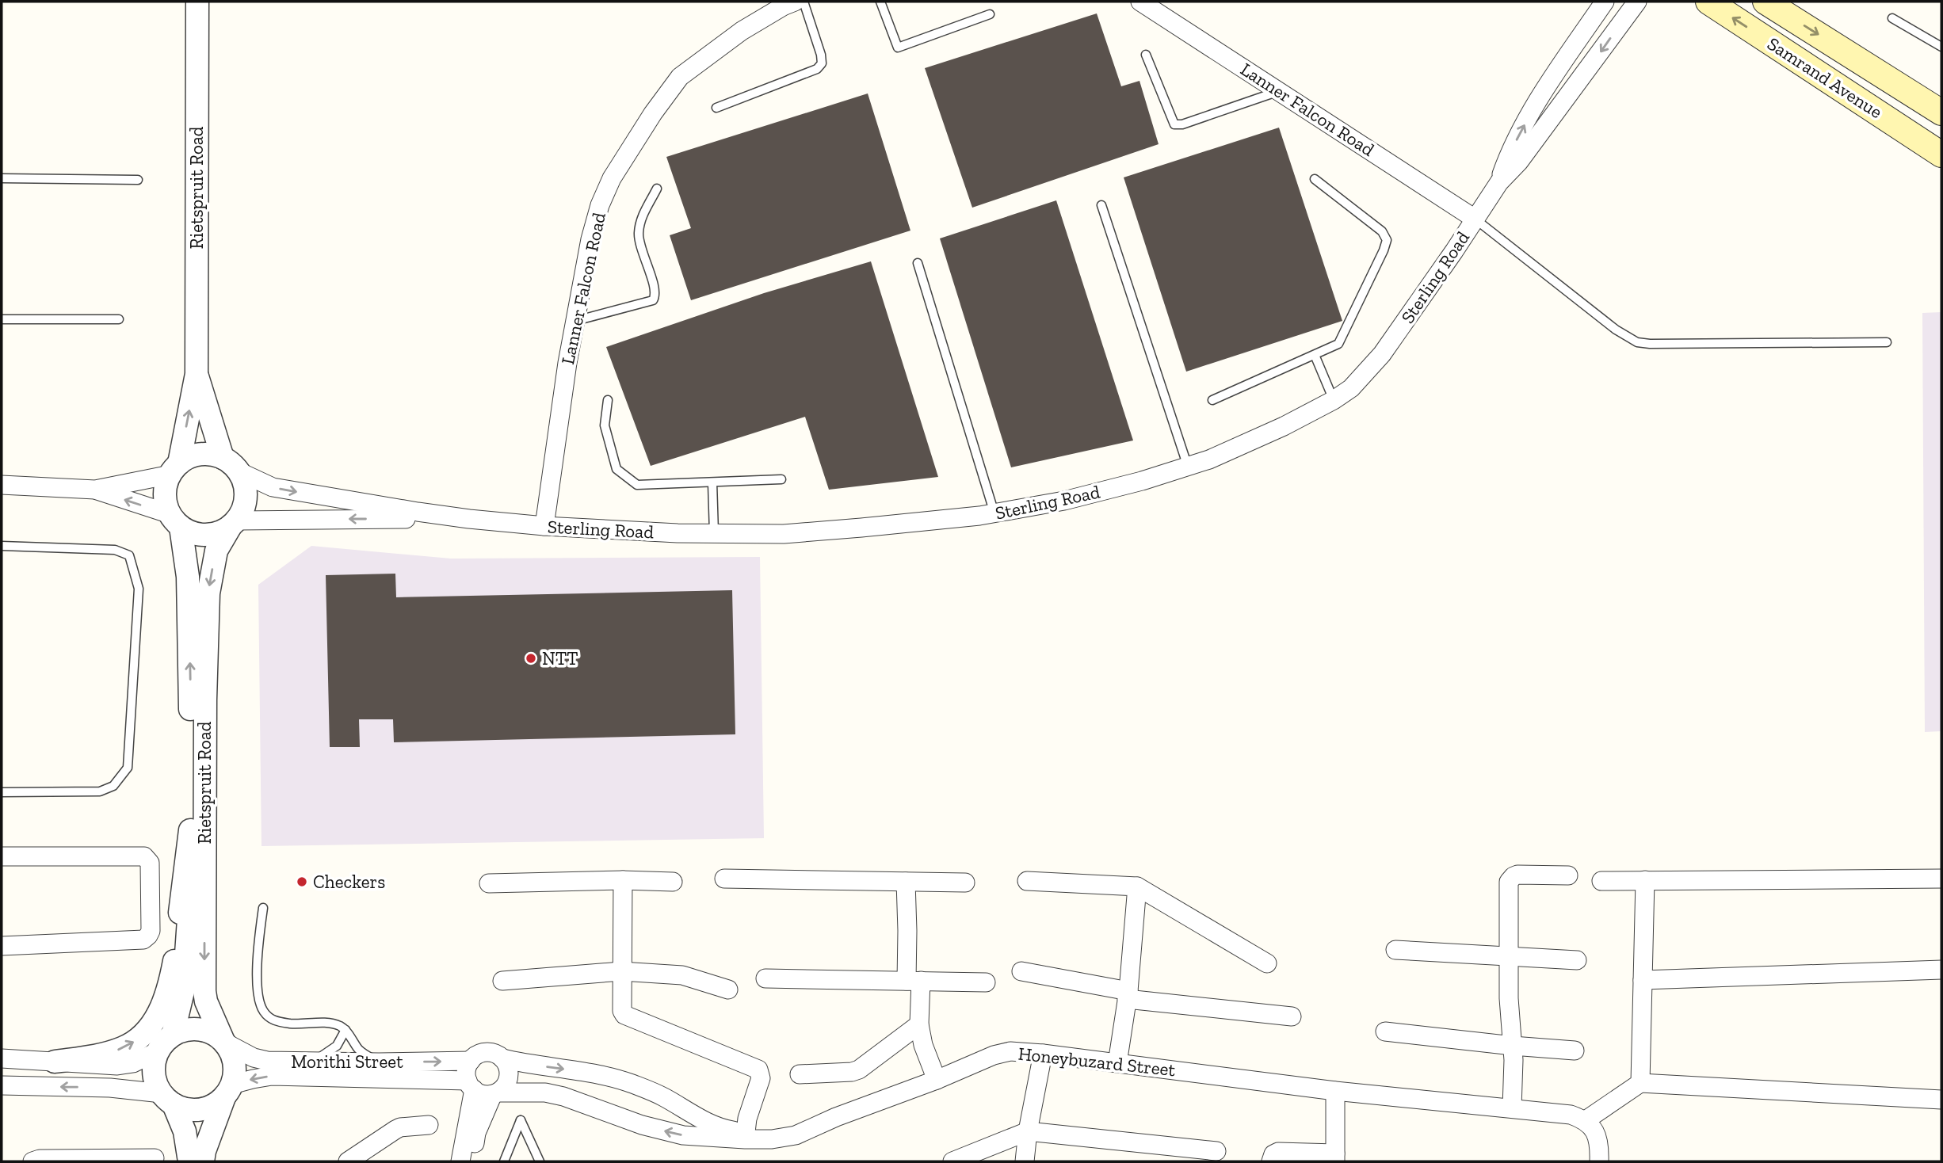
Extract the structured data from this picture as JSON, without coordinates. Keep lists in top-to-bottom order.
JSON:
{
  "streets": {
    "main road": ["Samrand Avenue"],
    "street": [
      "Lanner Falcon Road",
      "Rietspruit Road",
      "Sterling Road",
      "Morithi Street",
      "Honeybuzard Street"
    ]
  },
  "crossings": [
    ["Lanner Falcon Road", "Sterling Road"],
    ["Rietspruit Road", "Sterling Road"],
    ["Rietspruit Road", "Morithi Street"],
    ["Morithi Street", "Honeybuzard Street"]
  ],
  "places": ["NTT", "Checkers"]
}
